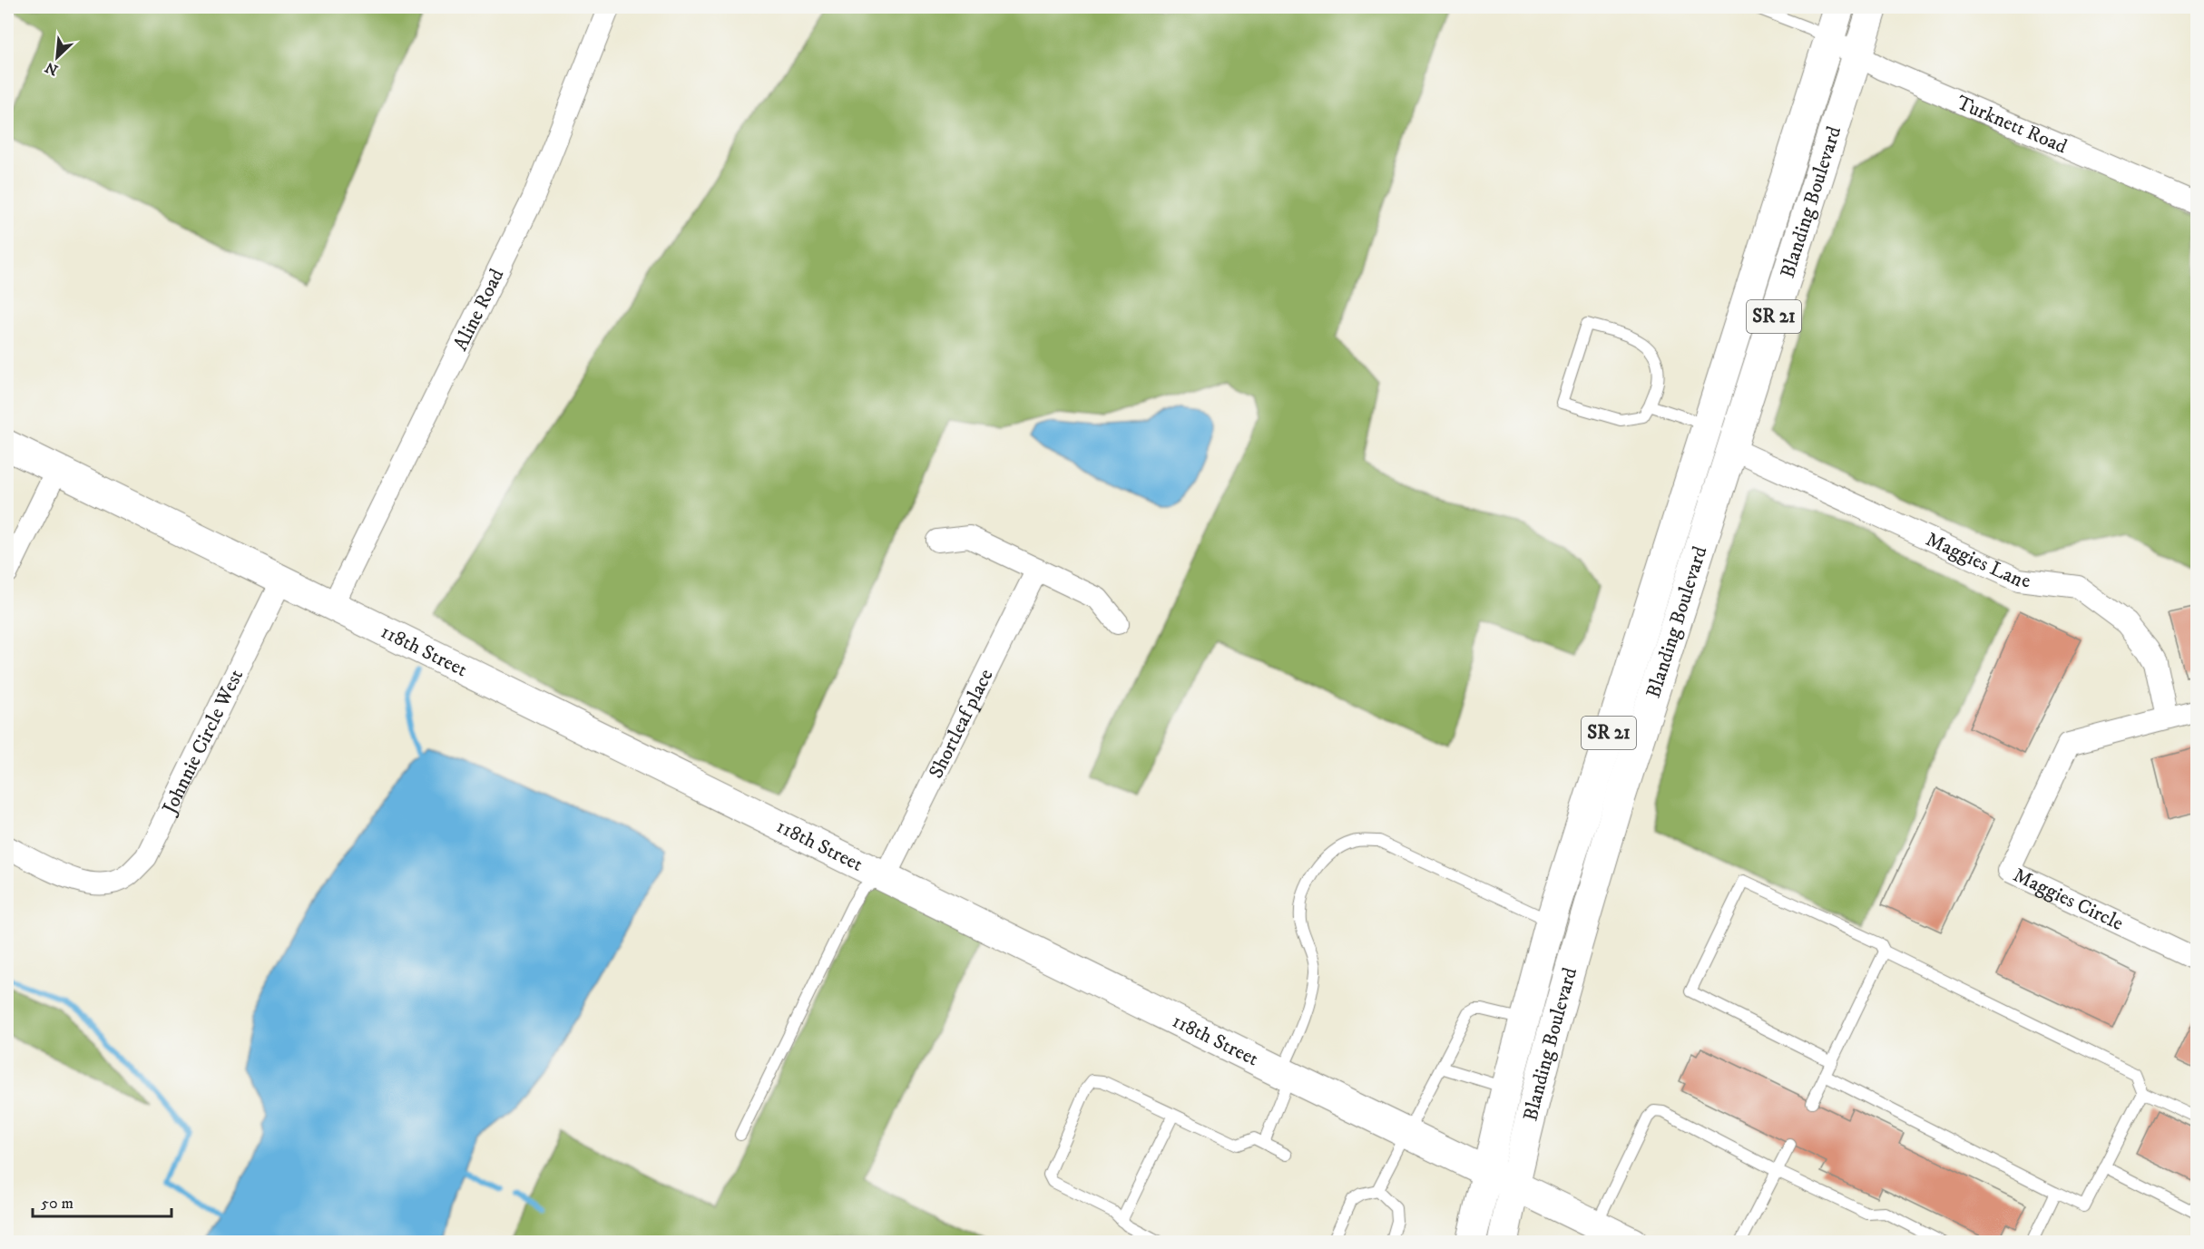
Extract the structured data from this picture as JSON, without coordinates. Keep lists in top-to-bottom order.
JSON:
{
  "streets": {
    "main road": ["Blanding Boulevard", "SR 21", "118th Street"],
    "street": [
      "Turknett Road",
      "Aline Road",
      "Maggies Lane",
      "Shortleaf place",
      "Johnnie Circle West",
      "Maggies Circle"
    ]
  },
  "crossings": [
    ["Turknett Road", "Blanding Boulevard"],
    ["Blanding Boulevard", "Maggies Lane"],
    ["Blanding Boulevard", "118th Street"],
    ["Aline Road", "118th Street"],
    ["Maggies Lane", "Maggies Circle"],
    ["118th Street", "Shortleaf place"],
    ["118th Street", "Johnnie Circle West"]
  ],
  "scale_bar": "50 m",
  "north": "bottom left"
}
